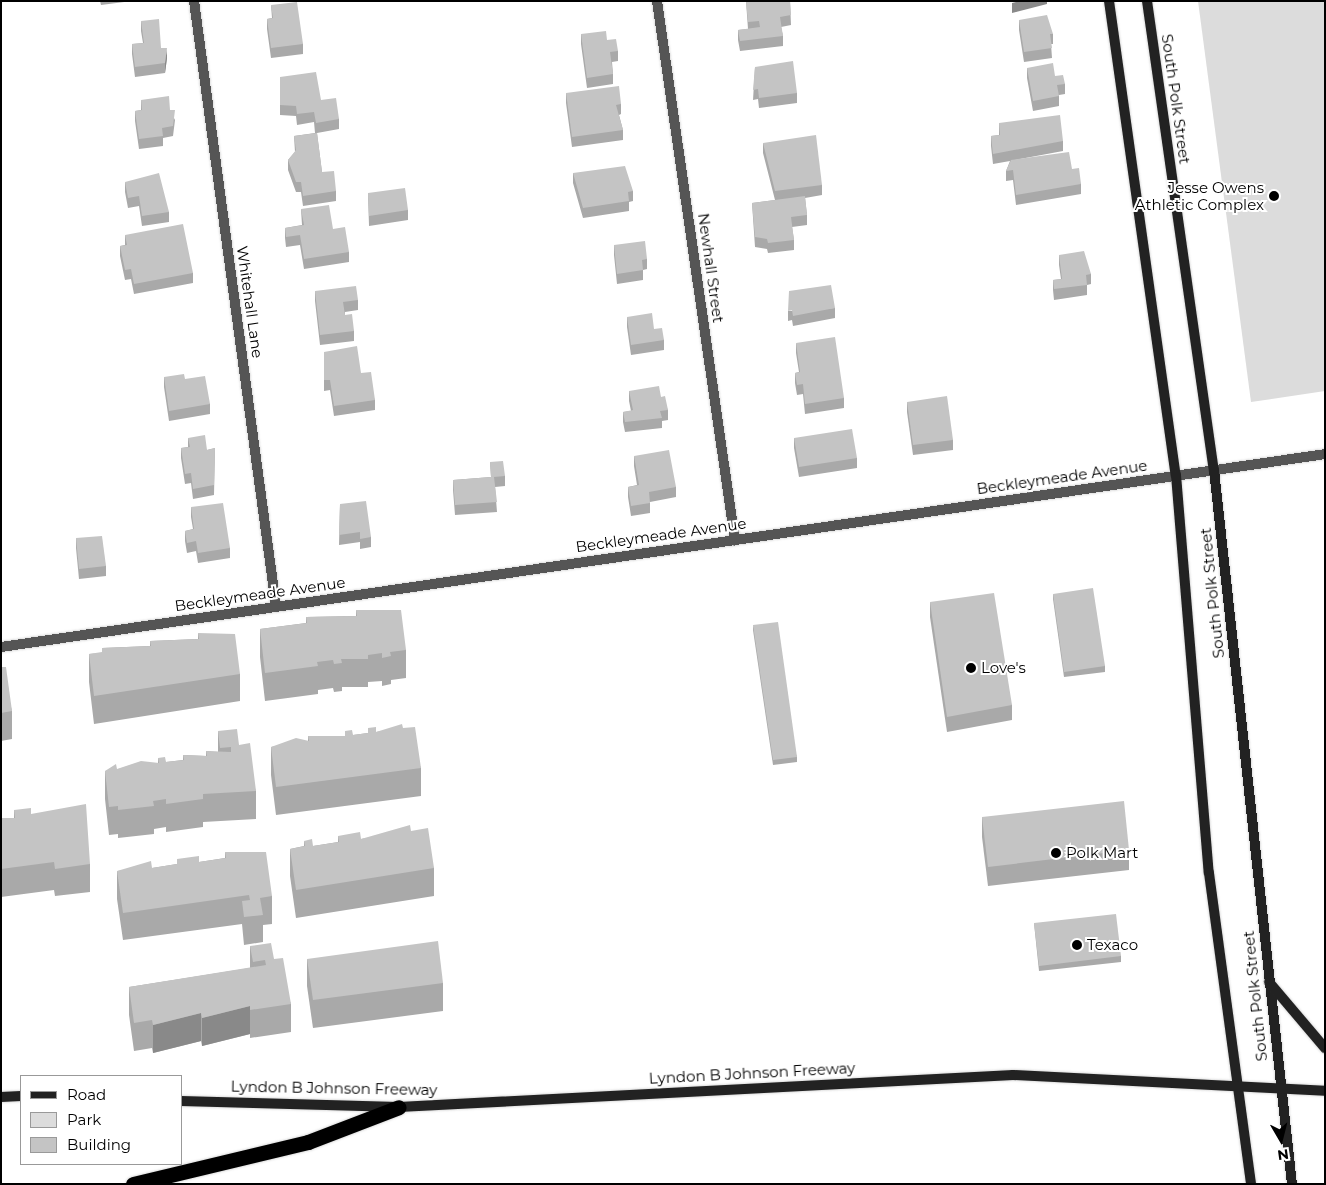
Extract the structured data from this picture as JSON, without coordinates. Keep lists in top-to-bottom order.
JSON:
{
  "streets": {
    "main road": ["South Polk Street", "Lyndon B Johnson Freeway"],
    "street": ["Newhall Street", "Whitehall Lane", "Beckleymeade Avenue"]
  },
  "crossings": [
    ["South Polk Street", "Beckleymeade Avenue"],
    ["South Polk Street", "Lyndon B Johnson Freeway"],
    ["Newhall Street", "Beckleymeade Avenue"],
    ["Whitehall Lane", "Beckleymeade Avenue"]
  ],
  "places": [
    "Jesse Owens Athletic Complex",
    "Love's",
    "Polk Mart",
    "Texaco"
  ],
  "legend": ["Road", "Park", "Building"],
  "north": "bottom"
}
